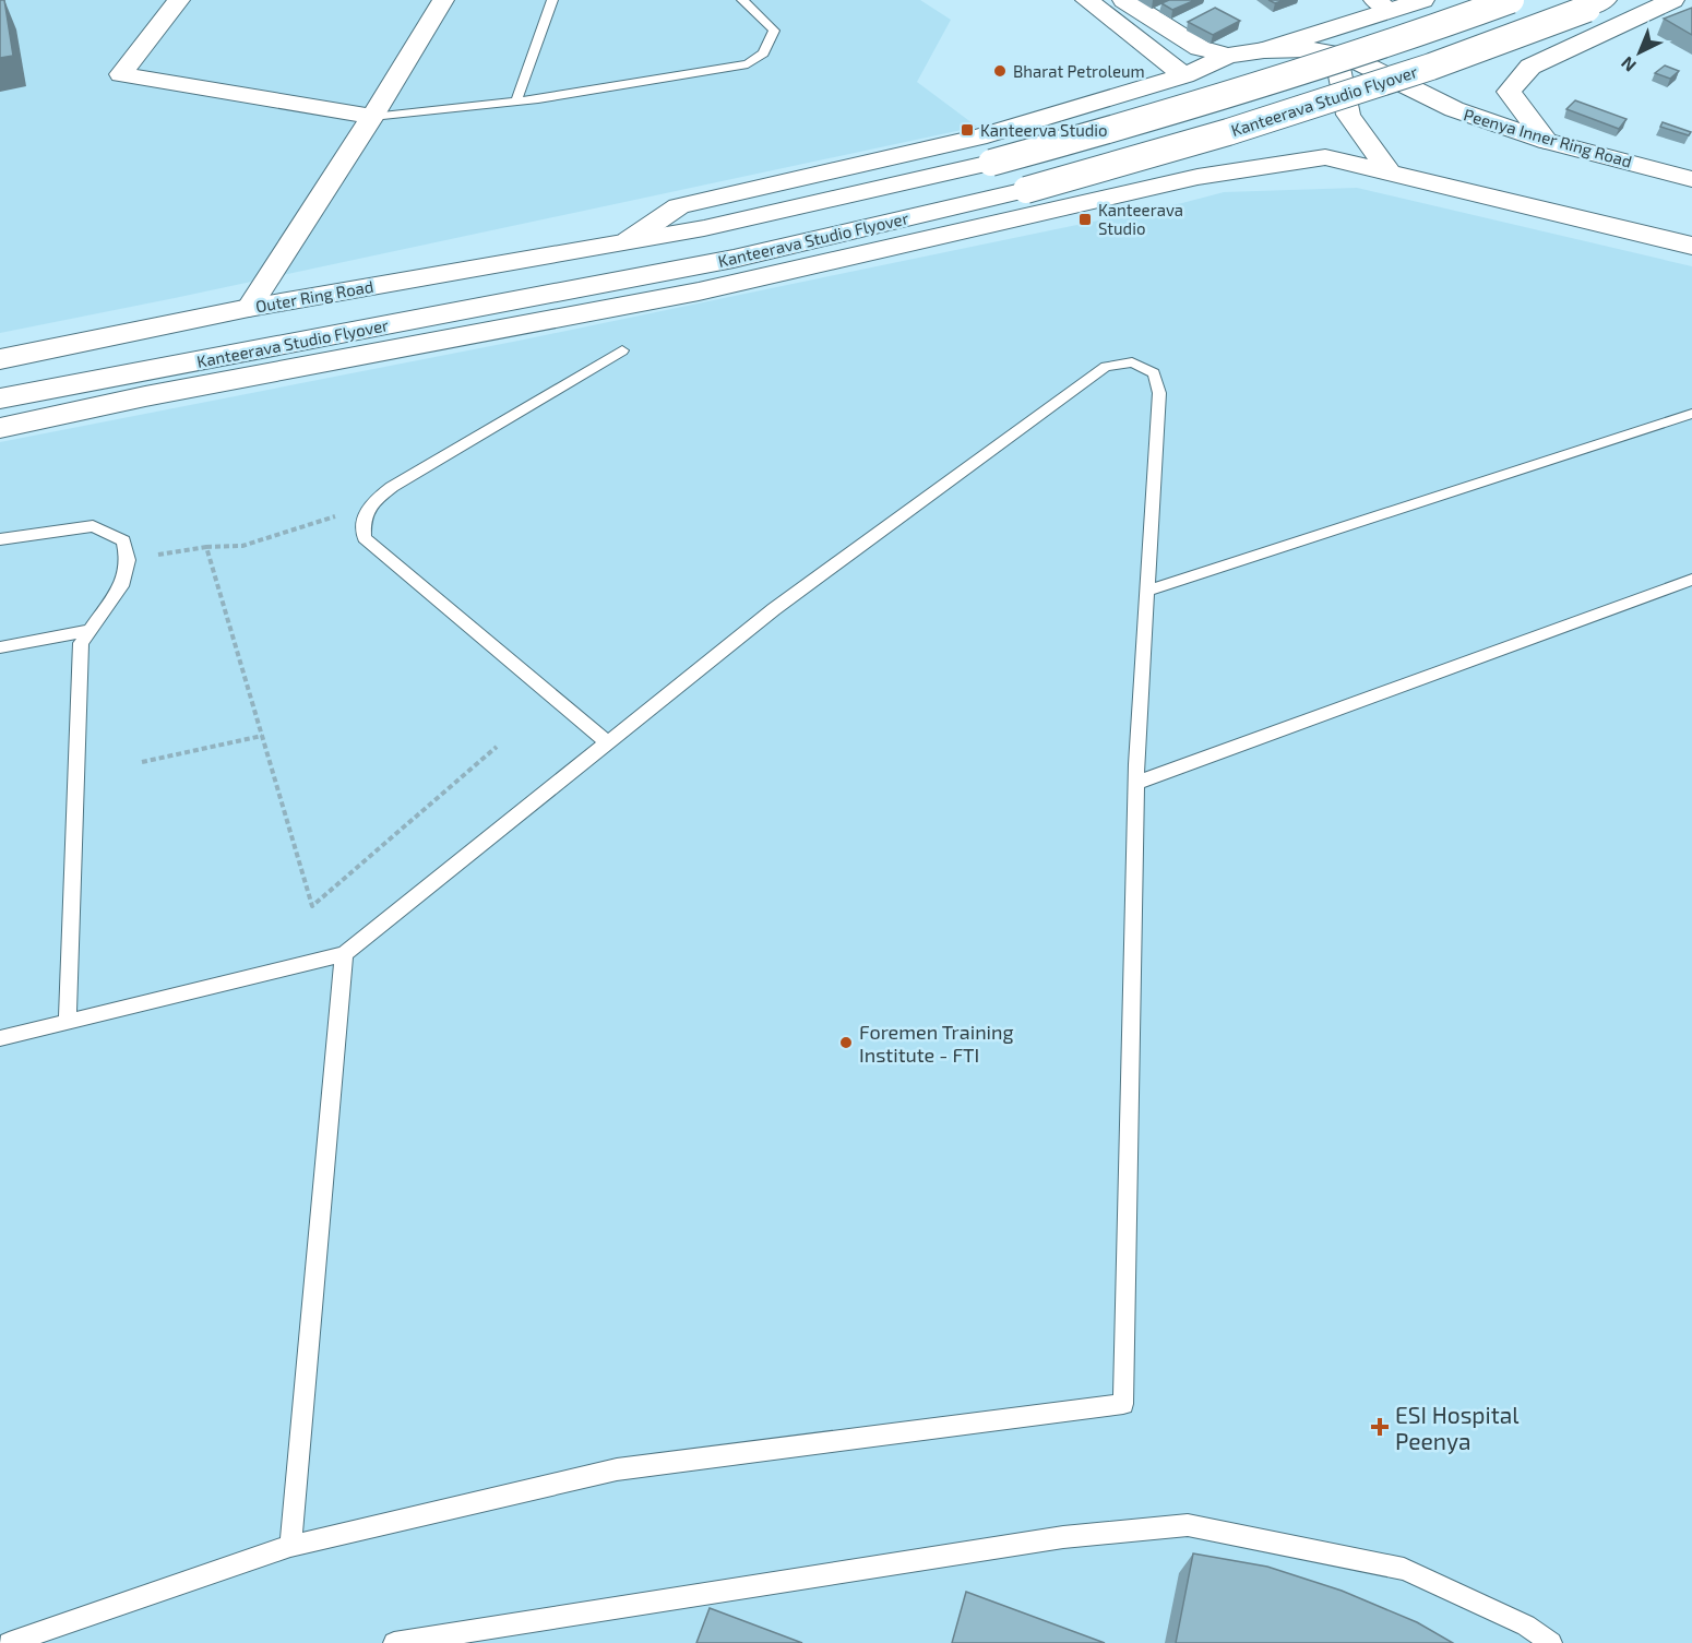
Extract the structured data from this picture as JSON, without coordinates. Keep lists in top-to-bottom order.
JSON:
{
  "streets": {
    "main road": ["Kanteerava Studio Flyover", "Peenya Inner Ring Road", "Outer Ring Road"]
  },
  "crossings": [
    ["Kanteerava Studio Flyover", "Peenya Inner Ring Road"],
    ["Kanteerava Studio Flyover", "Outer Ring Road"],
    ["Peenya Inner Ring Road", "Outer Ring Road"]
  ],
  "places": {
    "other": ["Bharat Petroleum", "Foremen Training Institute - FTI"],
    "transit": ["Kanteerva Studio", "Kanteerava Studio"],
    "health": ["ESI Hospital Peenya"]
  },
  "north": "bottom left"
}
